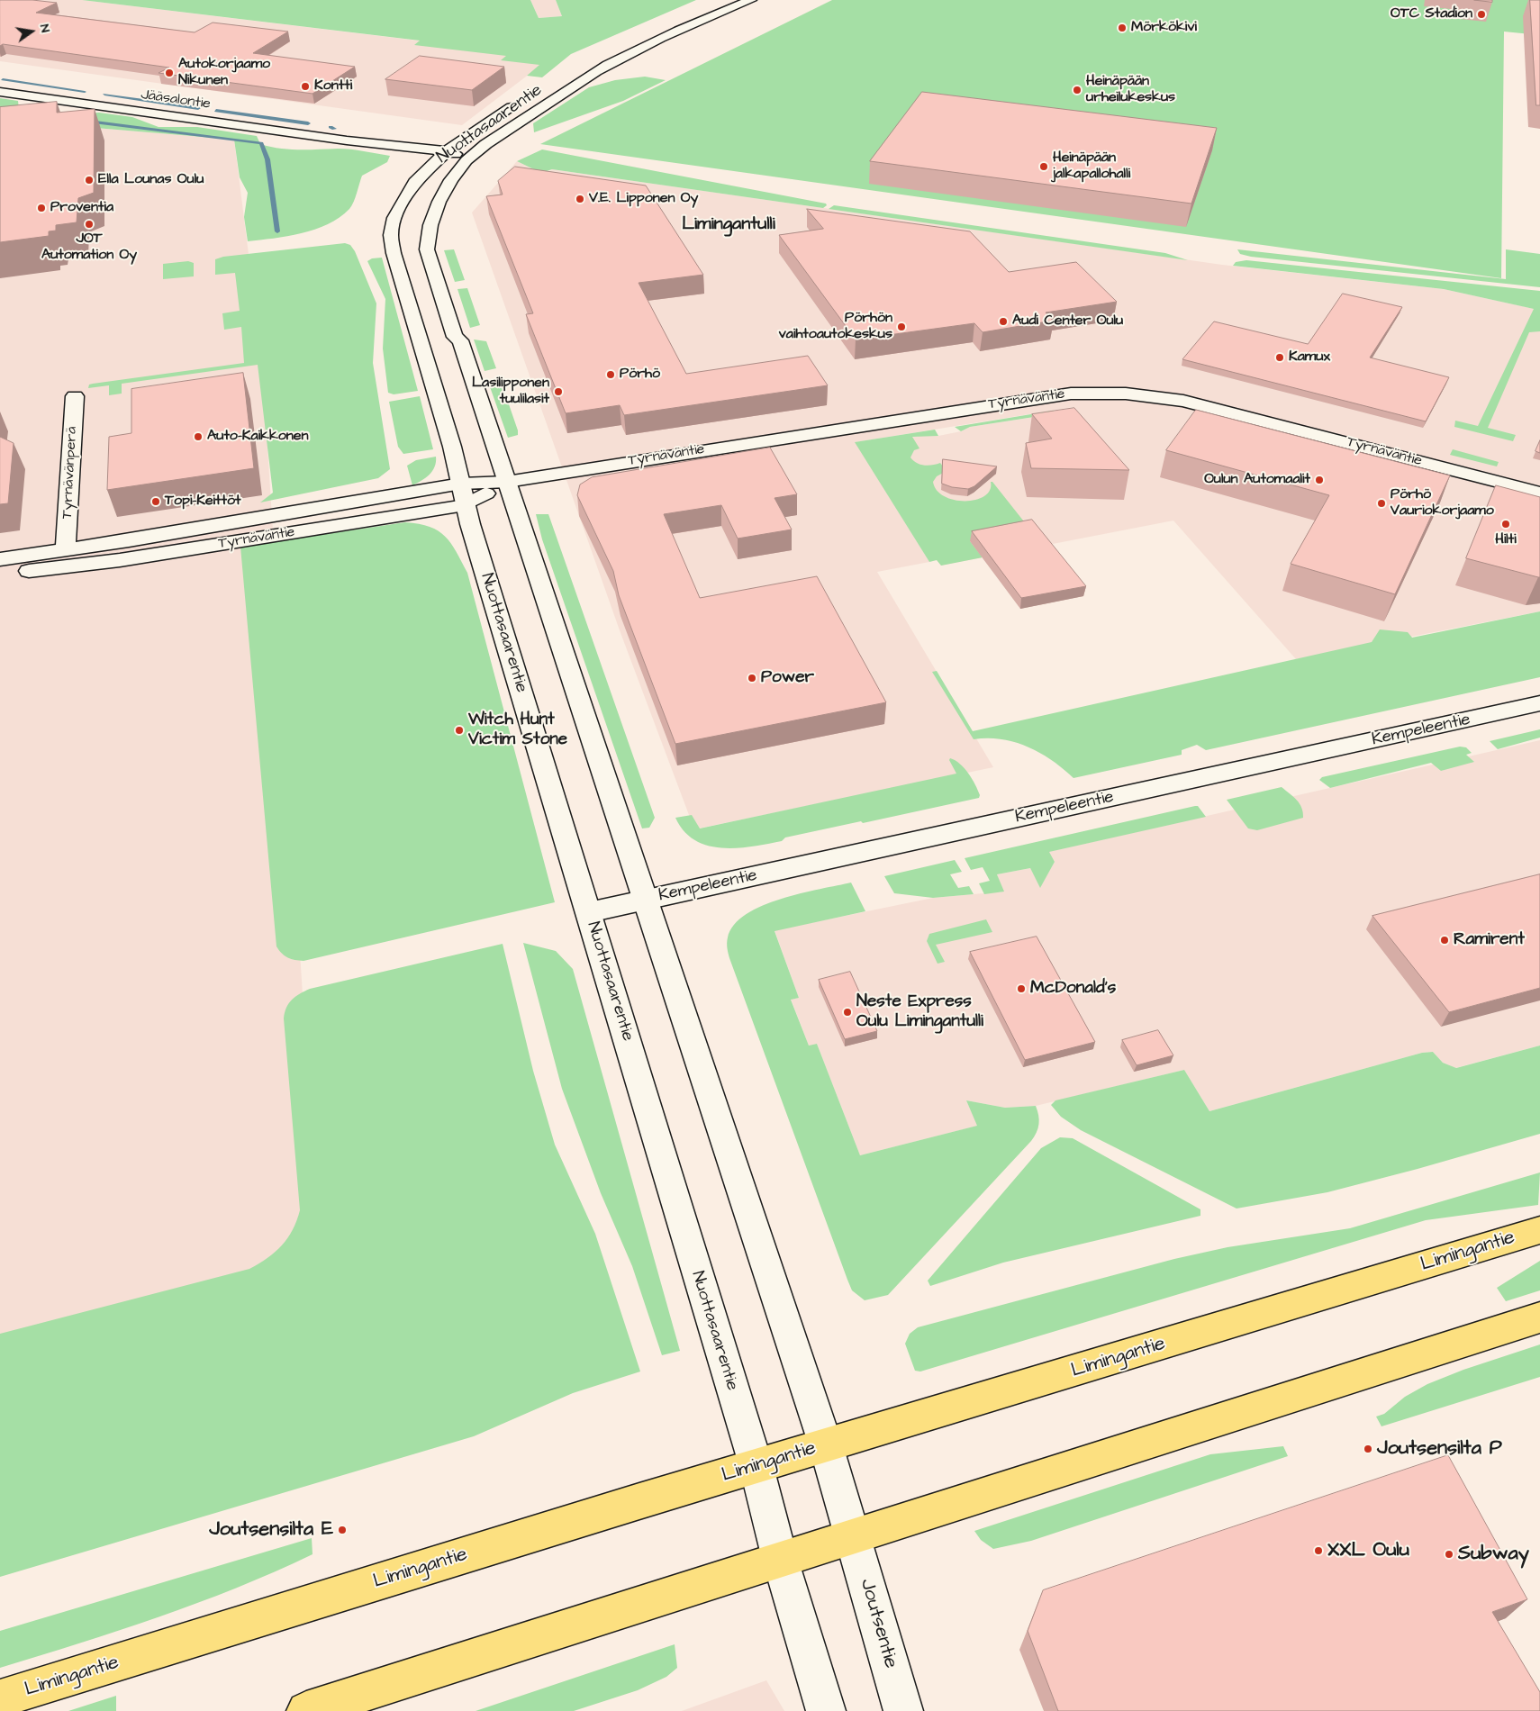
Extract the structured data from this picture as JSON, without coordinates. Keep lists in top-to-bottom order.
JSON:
{
  "streets": {
    "main road": [
      "Jääsalontie",
      "Nuottasaarentie",
      "Tyrnäväntie",
      "Tyrnävänperä",
      "Kempeleentie",
      "Limingantie",
      "Joutsentie"
    ]
  },
  "crossings": [
    ["Jääsalontie", "Nuottasaarentie"],
    ["Nuottasaarentie", "Tyrnäväntie"],
    ["Nuottasaarentie", "Kempeleentie"],
    ["Nuottasaarentie", "Limingantie"],
    ["Nuottasaarentie", "Joutsentie"],
    ["Tyrnäväntie", "Tyrnävänperä"]
  ],
  "districts": ["Limingantulli"],
  "places": [
    "OTC Stadion",
    "Mörkökivi",
    "Autokorjaamo Nikunen",
    "Kontti",
    "Heinäpään urheilukeskus",
    "Heinäpään jalkapallohalli",
    "Ella Lounas Oulu",
    "V.E. Lipponen Oy",
    "Proventia",
    "JOT Automation Oy",
    "Audi Center Oulu",
    "Pörhön vaihtoautokeskus",
    "Kamux",
    "Pörhö",
    "Lasilipponen tuulilasit",
    "Auto-Kaikkonen",
    "Oulun Automaalit",
    "Topi-Keittöt",
    "Pörhö Vauriokorjaamo",
    "Hilti",
    "Power",
    "Witch Hunt Victim Stone",
    "Ramirent",
    "McDonald's",
    "Neste Express Oulu Limingantulli",
    "Joutsensilta P",
    "Joutsensilta E",
    "XXL Oulu",
    "Subway"
  ],
  "north": "right"
}
